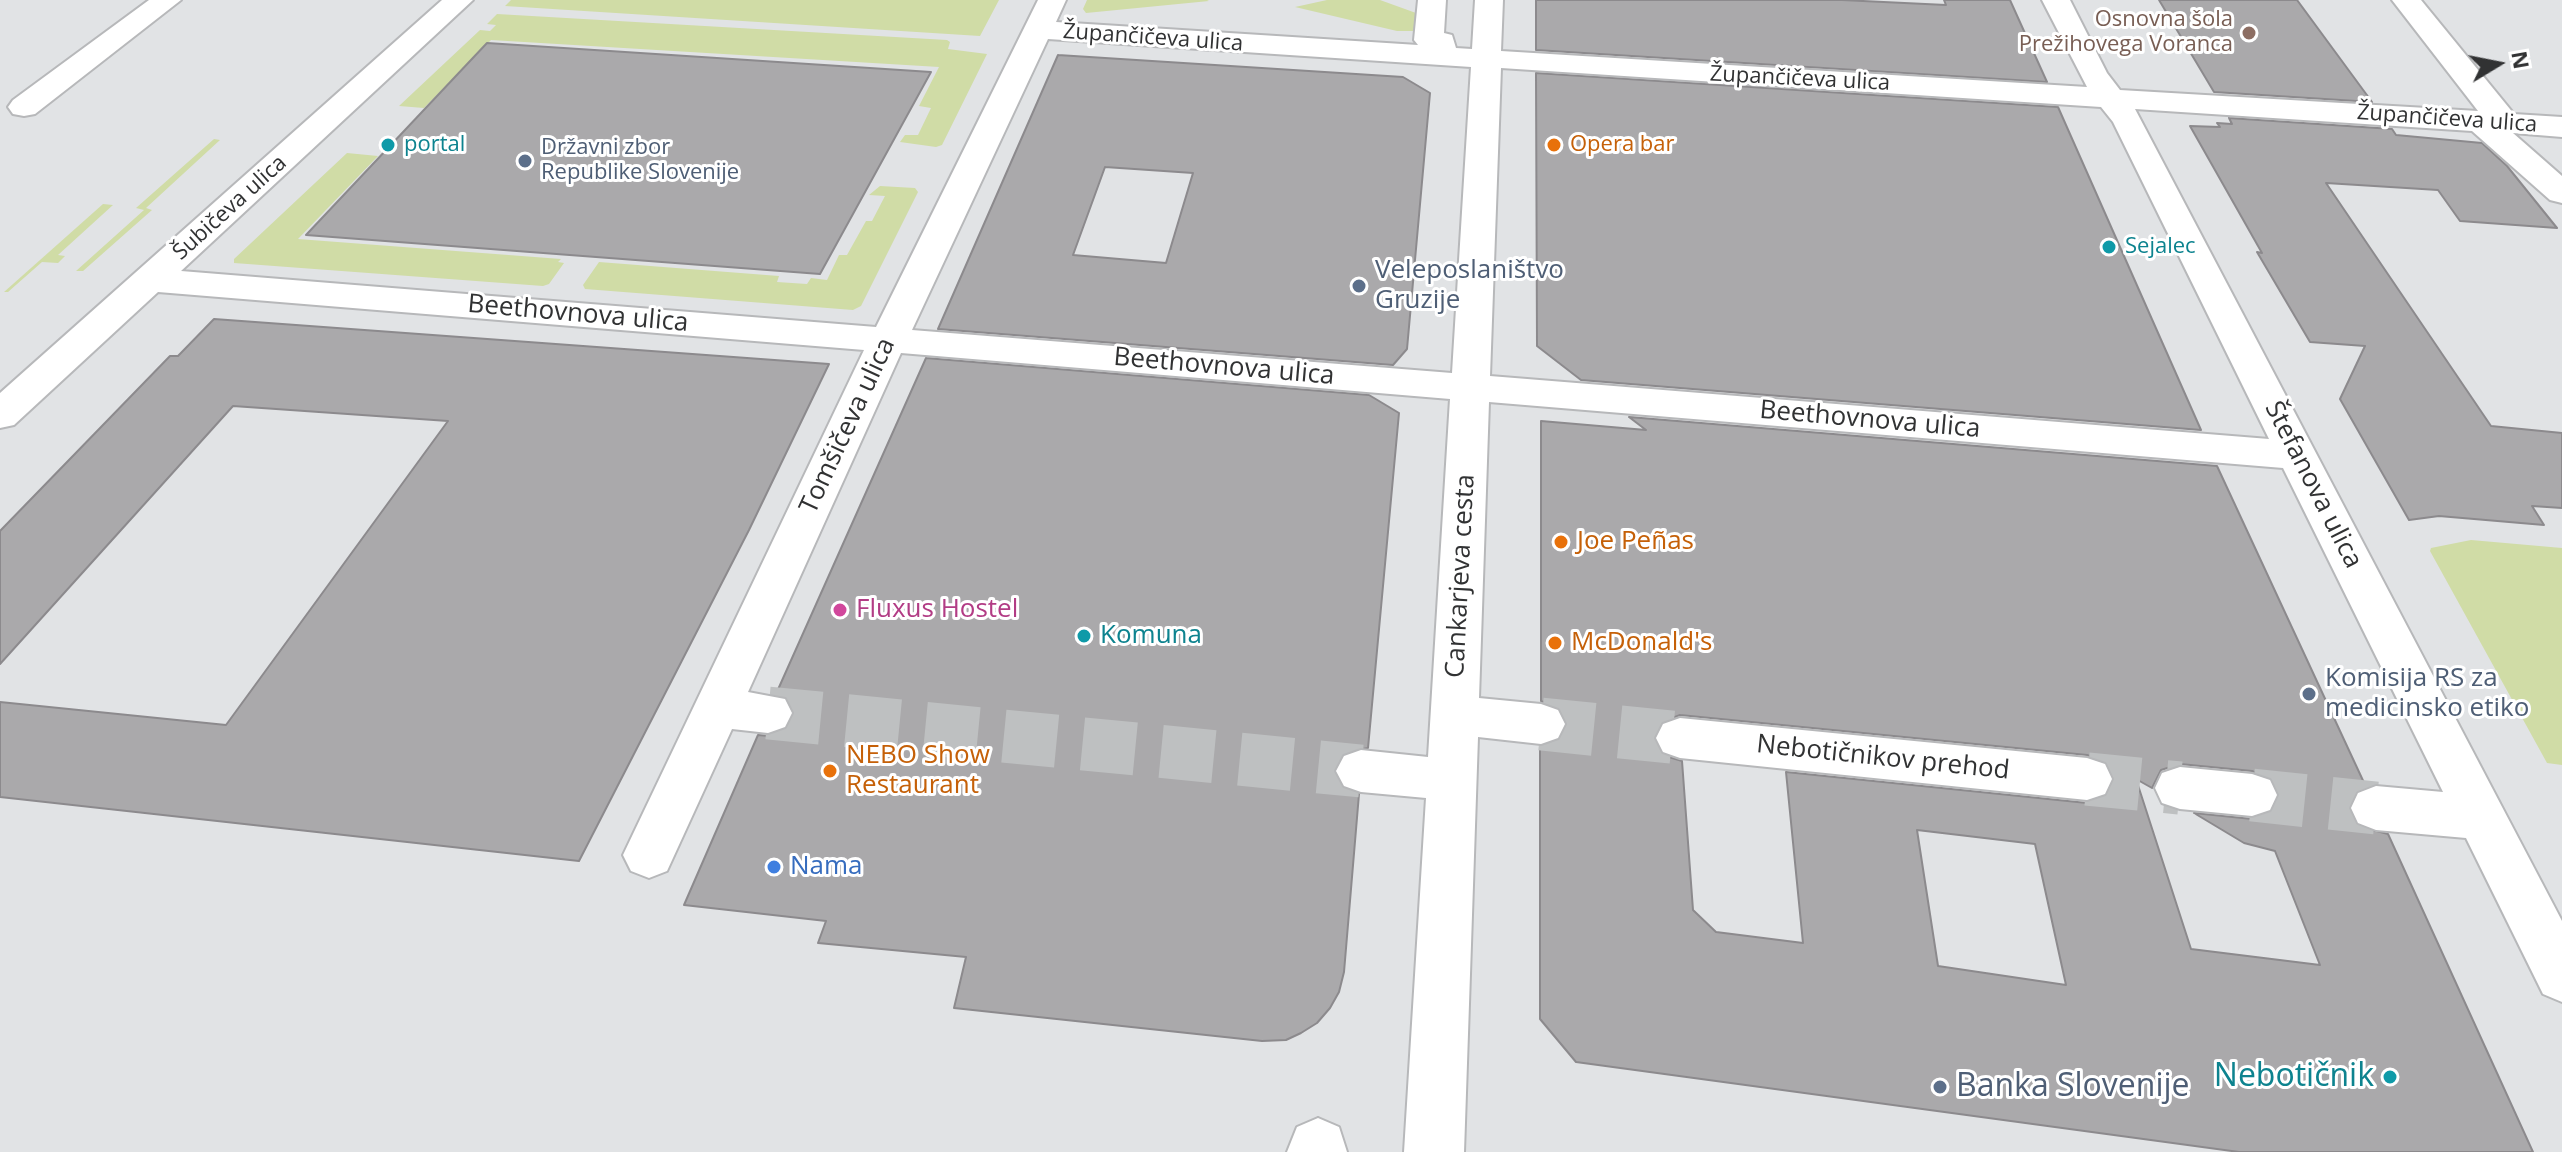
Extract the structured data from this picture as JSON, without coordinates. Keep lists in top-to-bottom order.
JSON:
{
  "streets": {
    "street": [
      "Župančičeva ulica",
      "Šubičeva ulica",
      "Beethovnova ulica",
      "Tomšičeva ulica",
      "Štefanova ulica",
      "Cankarjeva cesta",
      "Nebotičnikov prehod"
    ]
  },
  "crossings": [
    ["Župančičeva ulica", "Tomšičeva ulica"],
    ["Župančičeva ulica", "Štefanova ulica"],
    ["Župančičeva ulica", "Cankarjeva cesta"],
    ["Šubičeva ulica", "Beethovnova ulica"],
    ["Beethovnova ulica", "Tomšičeva ulica"],
    ["Beethovnova ulica", "Štefanova ulica"],
    ["Beethovnova ulica", "Cankarjeva cesta"]
  ],
  "places": [
    "Osnovna šola Prežihovega Voranca",
    "portal",
    "Opera bar",
    "Državni zbor Republike Slovenije",
    "Sejalec",
    "Veleposlaništvo Gruzije",
    "Joe Peñas",
    "Fluxus Hostel",
    "Komuna",
    "McDonald's",
    "Komisija RS za medicinsko etiko",
    "NEBO Show Restaurant",
    "Nama",
    "Nebotičnik",
    "Banka Slovenije"
  ],
  "north": "right"
}
